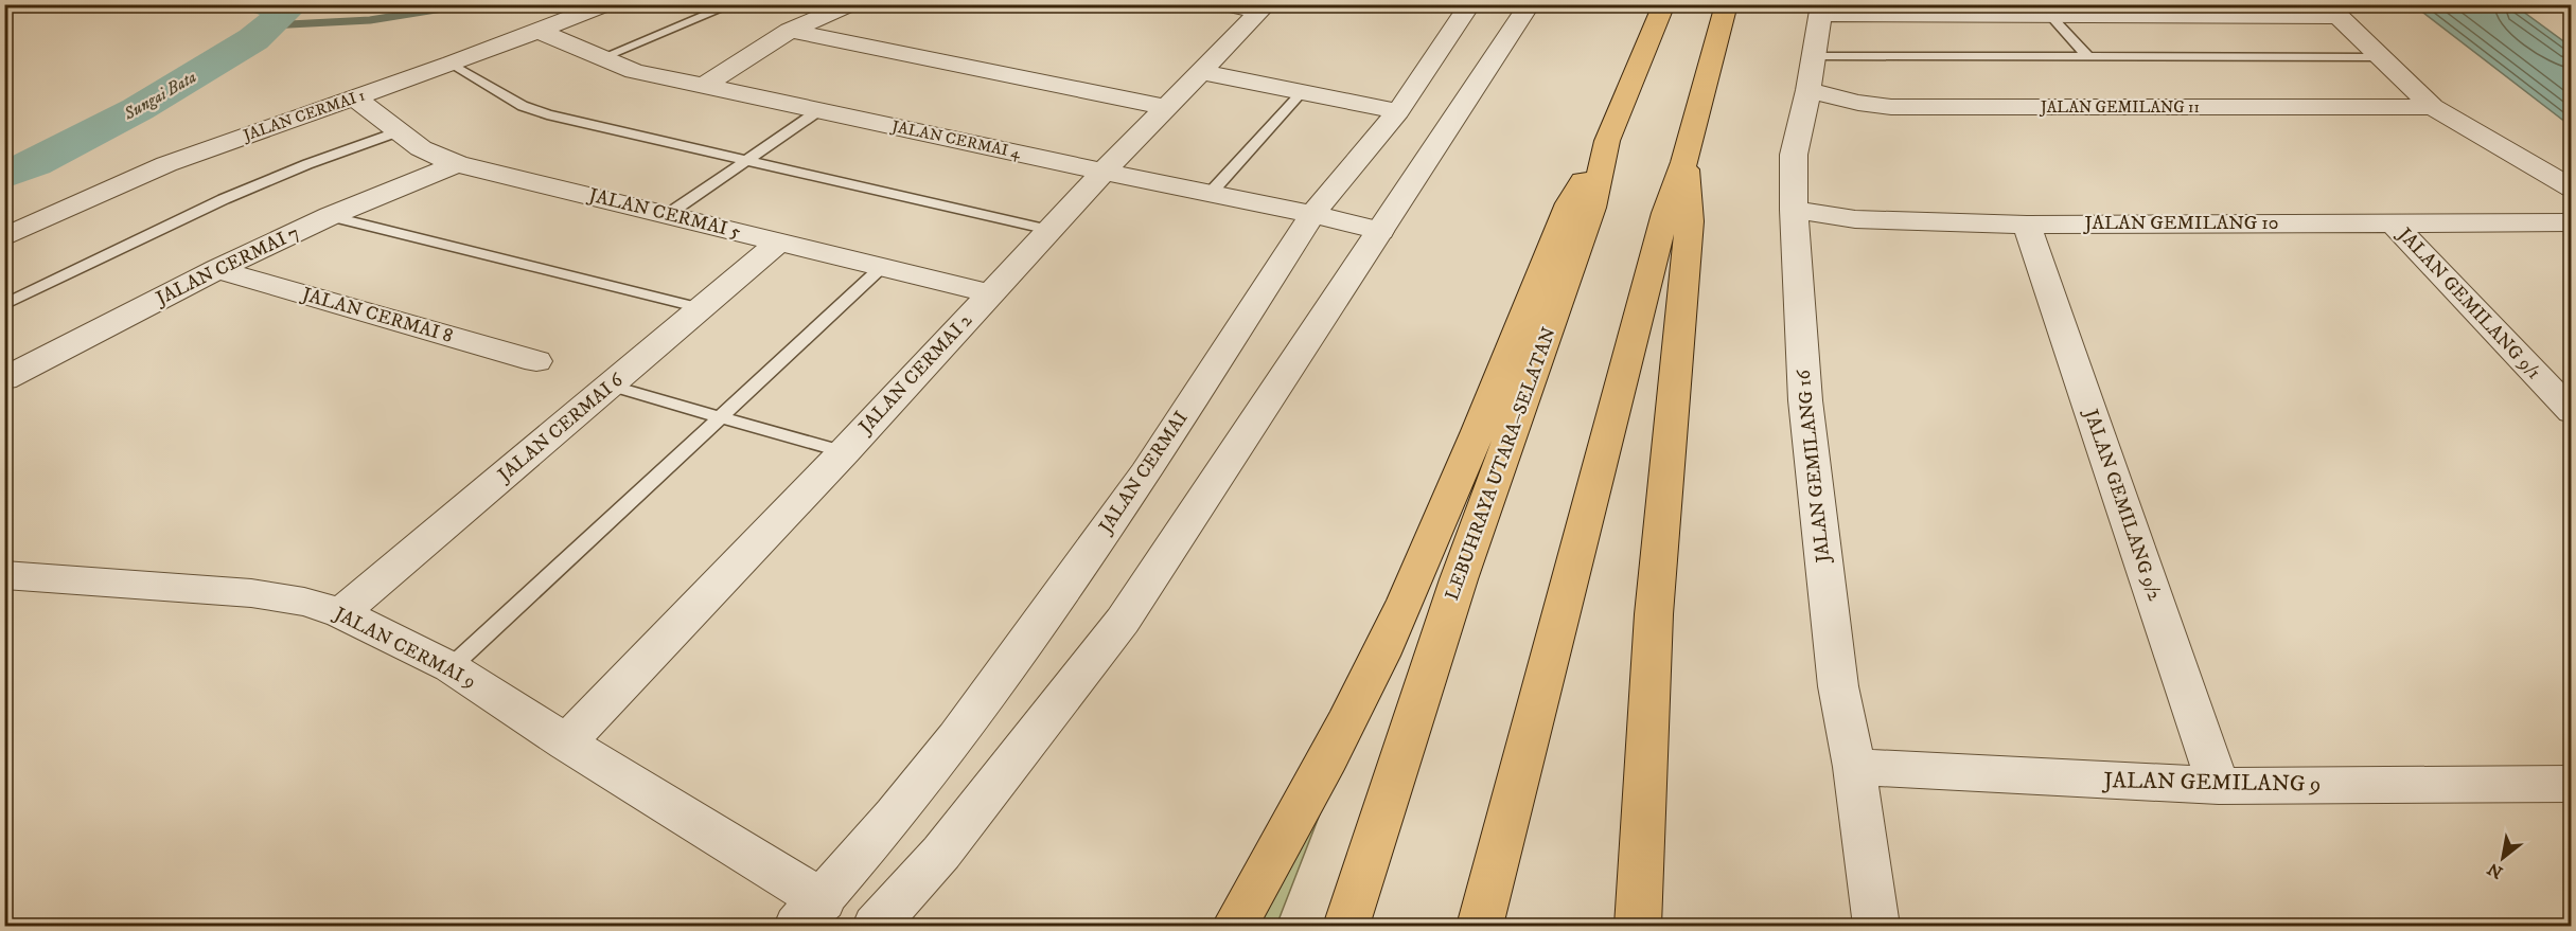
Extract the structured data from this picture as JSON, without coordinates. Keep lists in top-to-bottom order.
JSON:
{
  "streets": {
    "highway": ["LEBUHRAYA UTARA–SELATAN"],
    "street": [
      "JALAN GEMILANG 11",
      "JALAN CERMAI 1",
      "JALAN CERMAI 4",
      "JALAN CERMAI 5",
      "JALAN GEMILANG 10",
      "JALAN CERMAI 7",
      "JALAN GEMILANG 9/1",
      "JALAN CERMAI 8",
      "JALAN CERMAI 2",
      "JALAN CERMAI 6",
      "JALAN GEMILANG 16",
      "JALAN CERMAI",
      "JALAN GEMILANG 9/2",
      "JALAN CERMAI 9",
      "JALAN GEMILANG 9"
    ]
  },
  "crossings": [
    ["JALAN GEMILANG 11", "JALAN GEMILANG 16"],
    ["JALAN CERMAI 1", "JALAN CERMAI 4"],
    ["JALAN CERMAI 1", "JALAN CERMAI 5"],
    ["JALAN CERMAI 4", "JALAN CERMAI 2"],
    ["JALAN CERMAI 4", "JALAN CERMAI"],
    ["JALAN CERMAI 5", "JALAN CERMAI 7"],
    ["JALAN CERMAI 5", "JALAN CERMAI 2"],
    ["JALAN CERMAI 5", "JALAN CERMAI 6"],
    ["JALAN GEMILANG 10", "JALAN GEMILANG 9/1"],
    ["JALAN GEMILANG 10", "JALAN GEMILANG 16"],
    ["JALAN GEMILANG 10", "JALAN GEMILANG 9/2"],
    ["JALAN CERMAI 7", "JALAN CERMAI 8"],
    ["JALAN CERMAI 2", "JALAN CERMAI 9"],
    ["JALAN CERMAI 6", "JALAN CERMAI 9"],
    ["JALAN GEMILANG 16", "JALAN GEMILANG 9"],
    ["JALAN CERMAI", "JALAN CERMAI 9"],
    ["JALAN GEMILANG 9/2", "JALAN GEMILANG 9"]
  ],
  "water": ["Sungai Bata"],
  "north": "bottom left"
}
